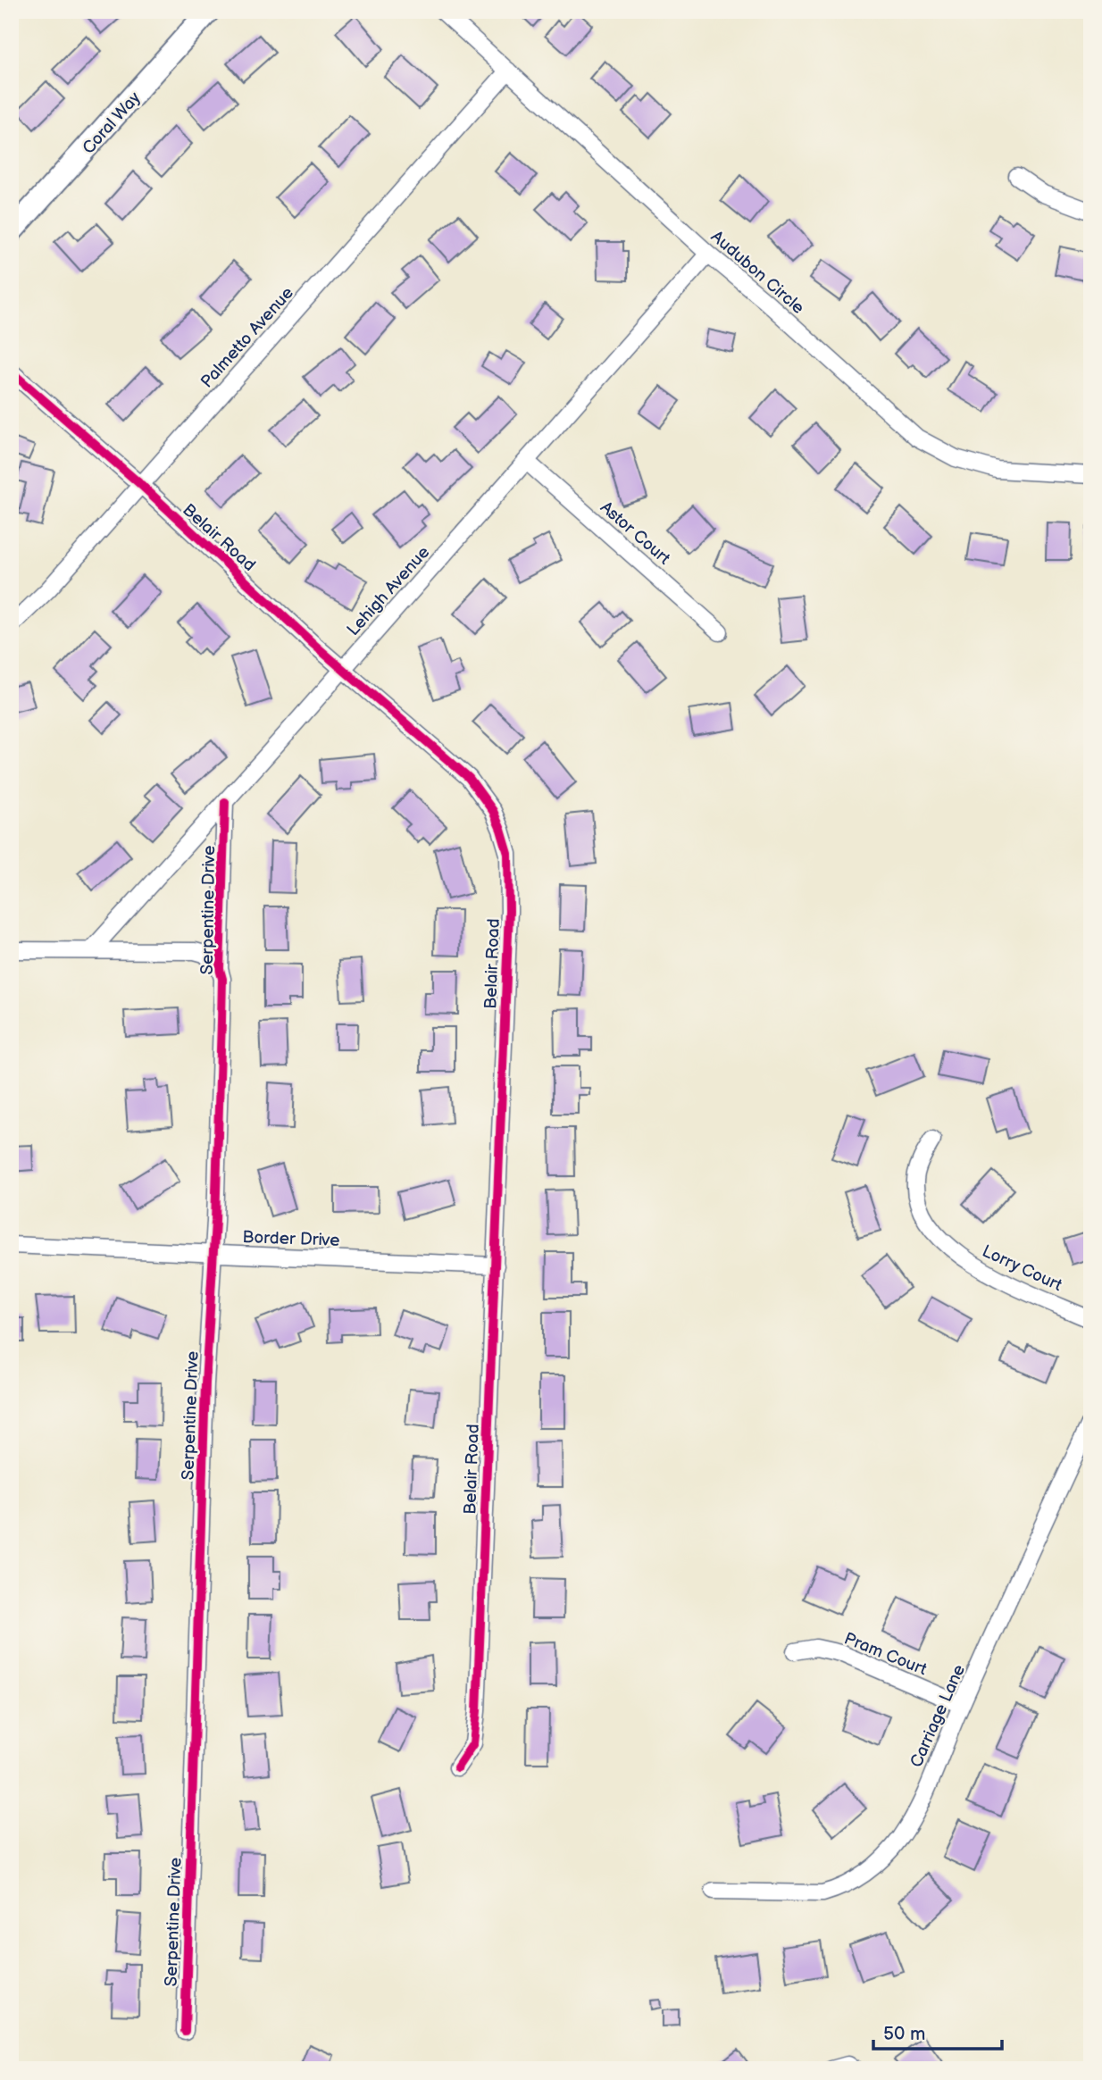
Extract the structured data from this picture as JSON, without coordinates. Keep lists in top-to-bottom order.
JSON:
{
  "streets": {
    "street": [
      "Coral Way",
      "Audubon Circle",
      "Palmetto Avenue",
      "Astor Court",
      "Belair Road",
      "Lehigh Avenue",
      "Serpentine Drive",
      "Border Drive",
      "Lorry Court",
      "Pram Court",
      "Carriage Lane"
    ]
  },
  "crossings": [
    ["Audubon Circle", "Palmetto Avenue"],
    ["Audubon Circle", "Lehigh Avenue"],
    ["Palmetto Avenue", "Belair Road"],
    ["Astor Court", "Lehigh Avenue"],
    ["Belair Road", "Lehigh Avenue"],
    ["Belair Road", "Border Drive"],
    ["Lehigh Avenue", "Serpentine Drive"],
    ["Serpentine Drive", "Border Drive"],
    ["Pram Court", "Carriage Lane"]
  ],
  "scale_bar": "50 m"
}
